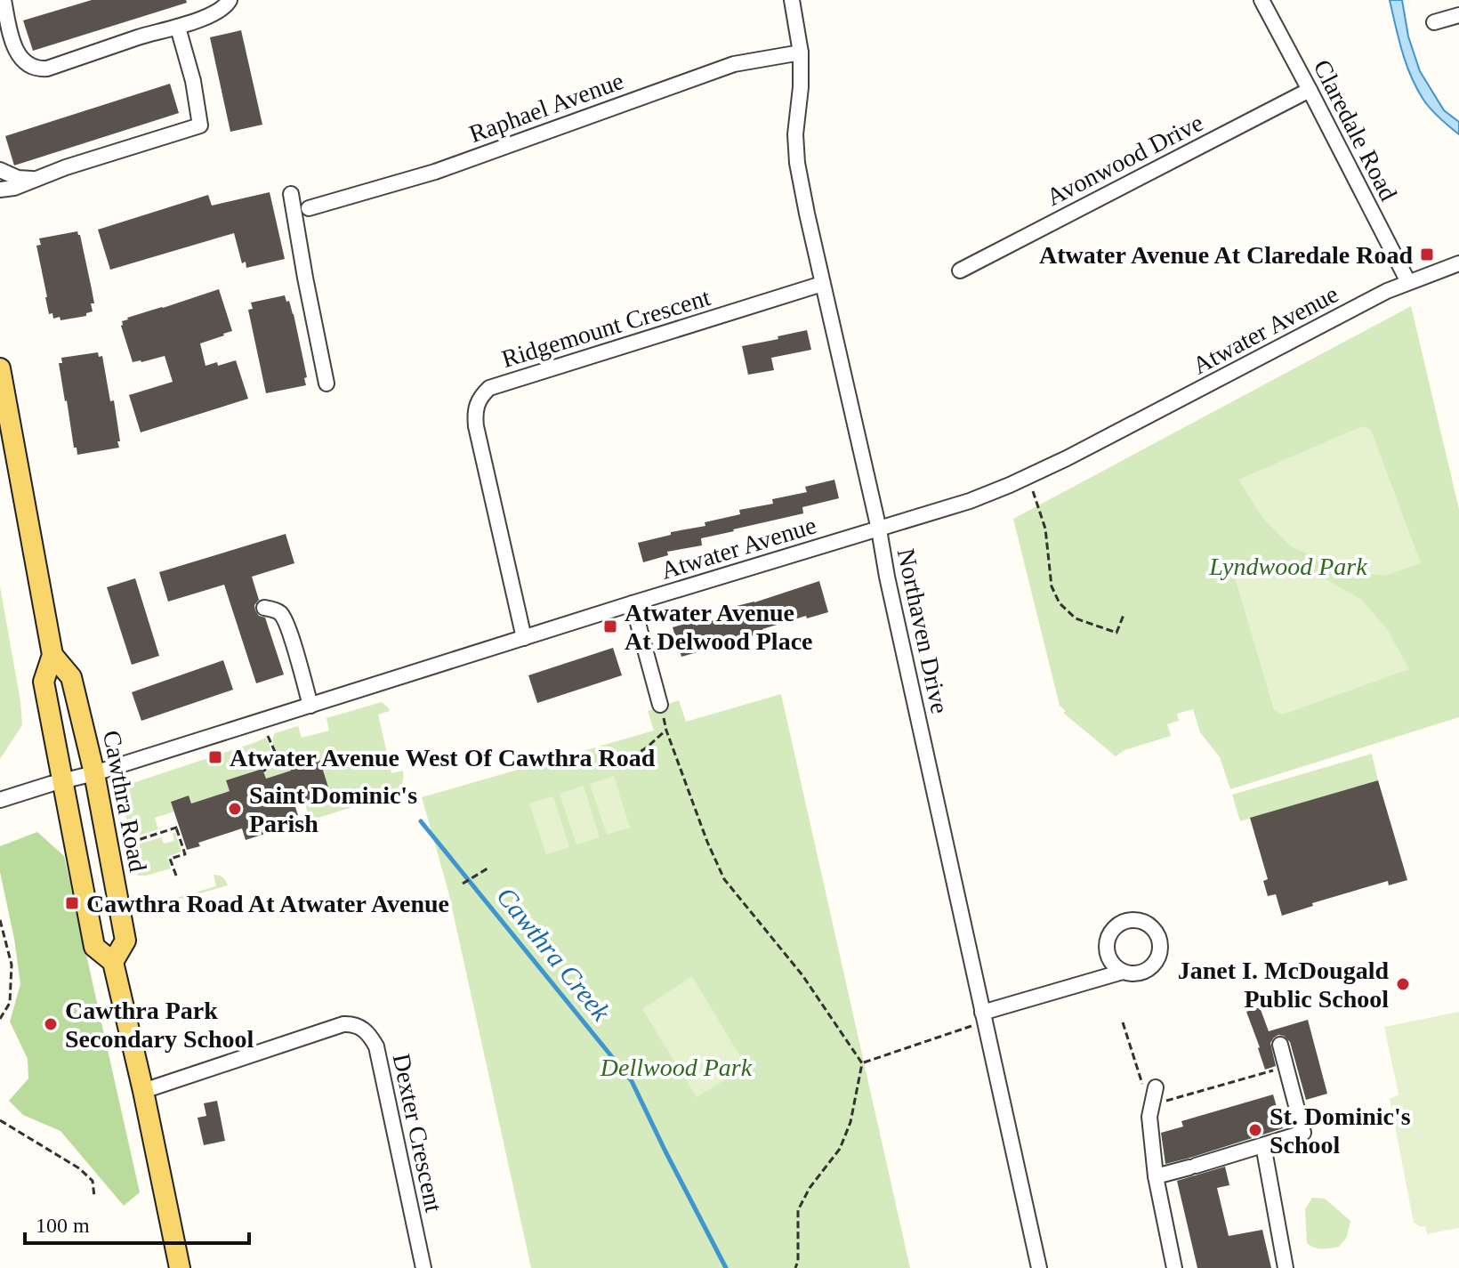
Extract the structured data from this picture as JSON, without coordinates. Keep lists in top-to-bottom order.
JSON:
{
  "streets": {
    "main road": ["Cawthra Road"],
    "street": [
      "Raphael Avenue",
      "Claredale Road",
      "Avonwood Drive",
      "Ridgemount Crescent",
      "Atwater Avenue",
      "Northaven Drive",
      "Dexter Crescent"
    ]
  },
  "crossings": [
    ["Raphael Avenue", "Northaven Drive"],
    ["Claredale Road", "Avonwood Drive"],
    ["Claredale Road", "Atwater Avenue"],
    ["Ridgemount Crescent", "Atwater Avenue"],
    ["Ridgemount Crescent", "Northaven Drive"],
    ["Atwater Avenue", "Northaven Drive"],
    ["Atwater Avenue", "Cawthra Road"],
    ["Cawthra Road", "Dexter Crescent"]
  ],
  "water": ["Cawthra Creek"],
  "parks": ["Lyndwood Park", "Dellwood Park"],
  "places": {
    "transit": [
      "Atwater Avenue At Claredale Road",
      "Atwater Avenue At Delwood Place",
      "Atwater Avenue West Of Cawthra Road",
      "Cawthra Road At Atwater Avenue"
    ],
    "other": [
      "Saint Dominic's Parish",
      "Janet I. McDougald Public School",
      "Cawthra Park Secondary School",
      "St. Dominic's School"
    ]
  },
  "scale_bar": "100 m"
}
